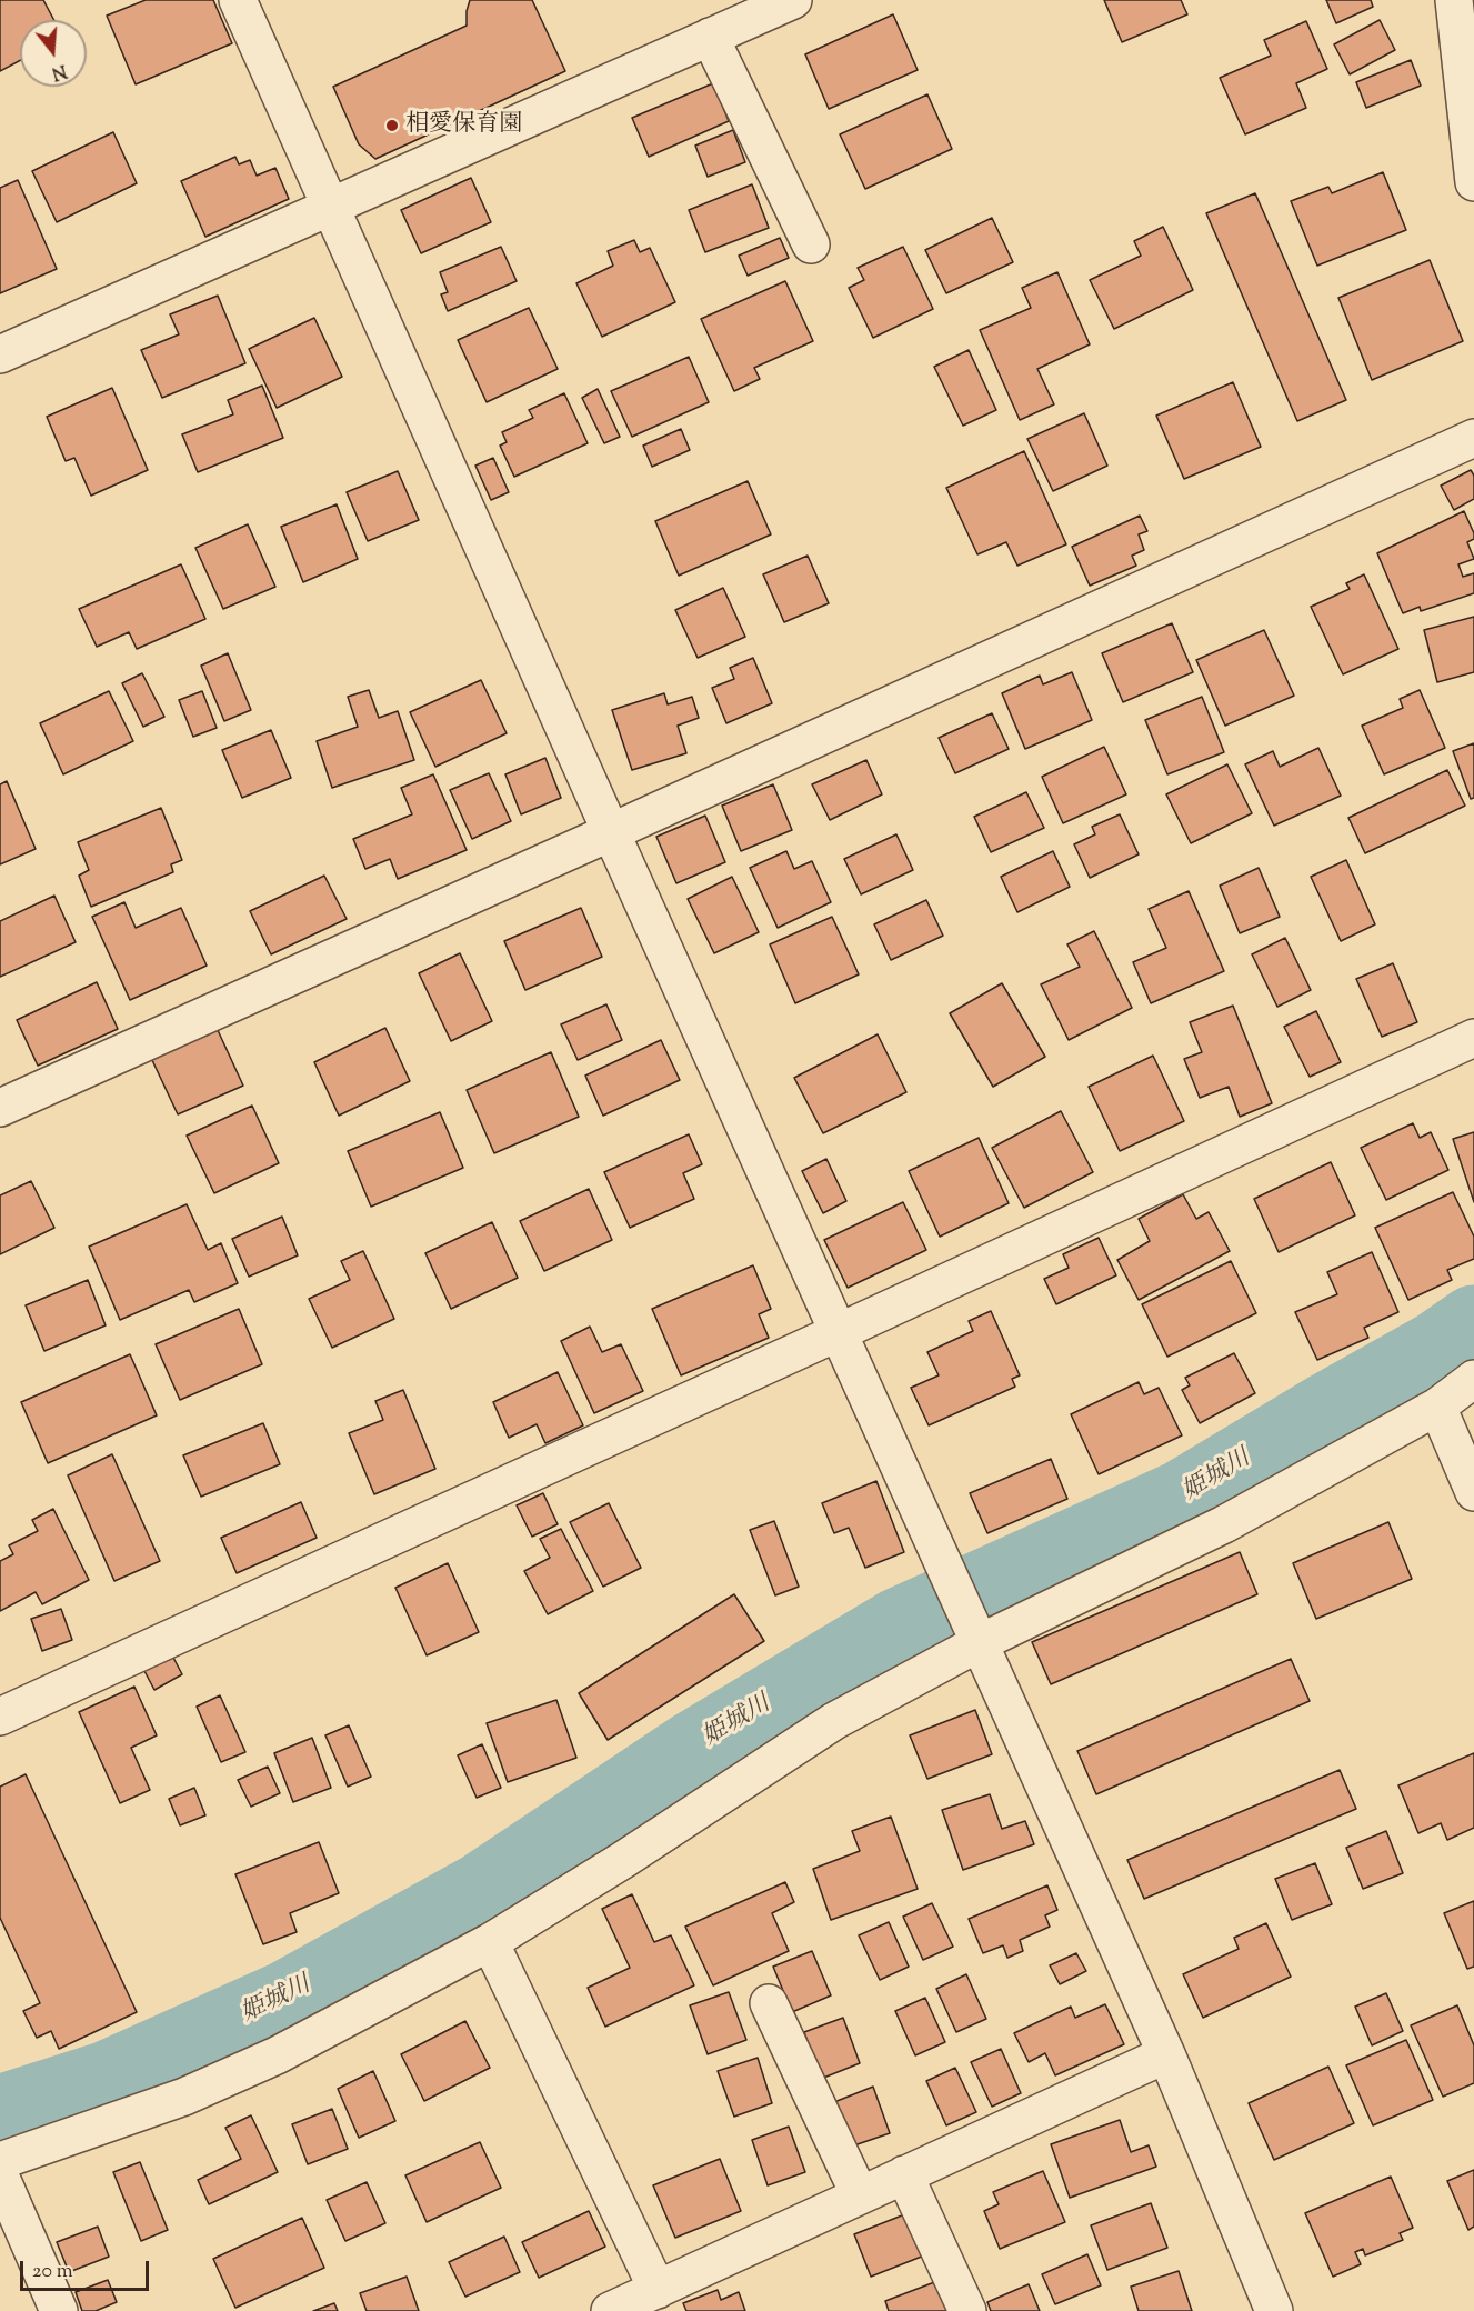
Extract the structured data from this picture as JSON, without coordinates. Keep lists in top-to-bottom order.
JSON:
{
  "water": ["姫城川"],
  "places": ["相愛保育園"],
  "scale_bar": "20 m",
  "north": "bottom"
}
